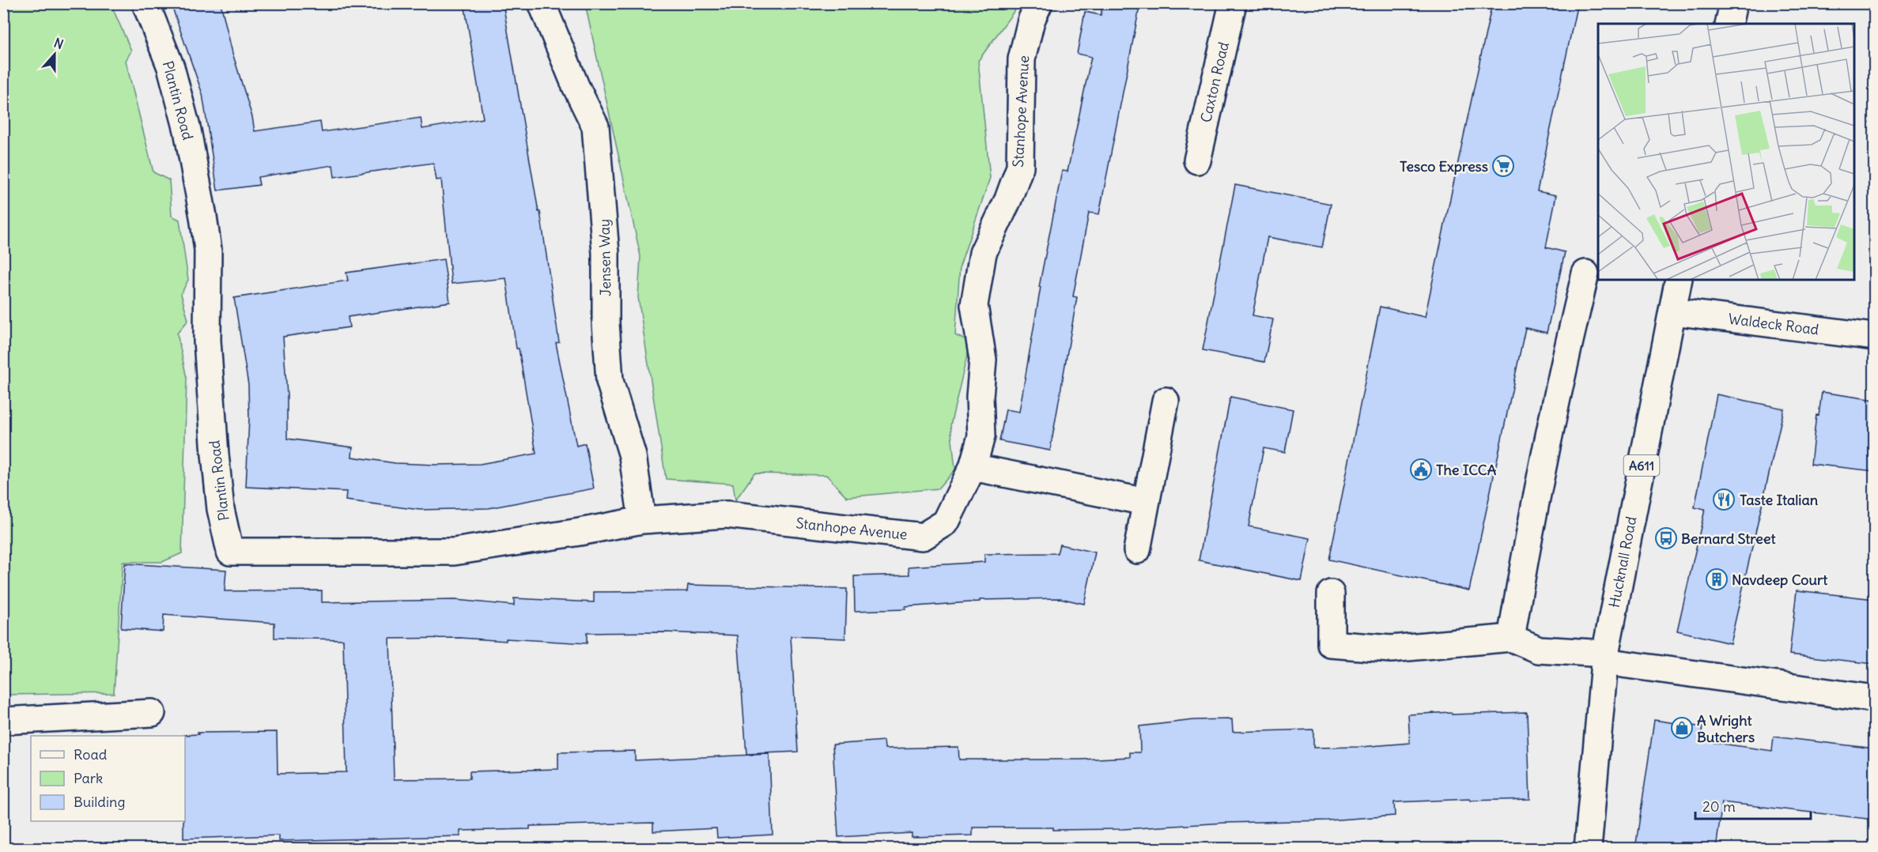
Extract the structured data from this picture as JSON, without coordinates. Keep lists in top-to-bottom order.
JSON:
{
  "streets": {
    "street": [
      "Caxton Road",
      "Plantin Road",
      "Stanhope Avenue",
      "Jensen Way",
      "Waldeck Road",
      "A611",
      "Hucknall Road"
    ]
  },
  "crossings": [
    ["Plantin Road", "Stanhope Avenue"],
    ["Plantin Road", "Jensen Way"],
    ["Stanhope Avenue", "Jensen Way"],
    ["Waldeck Road", "Hucknall Road"]
  ],
  "places": {
    "supermarket": ["Tesco Express"],
    "public building": ["The ICCA"],
    "restaurant": ["Taste Italian"],
    "bus stop": ["Bernard Street"],
    "building": ["Navdeep Court"],
    "shop": ["A Wright Butchers"]
  },
  "legend": ["Road", "Park", "Building"],
  "scale_bar": "20 m",
  "north": "top"
}
